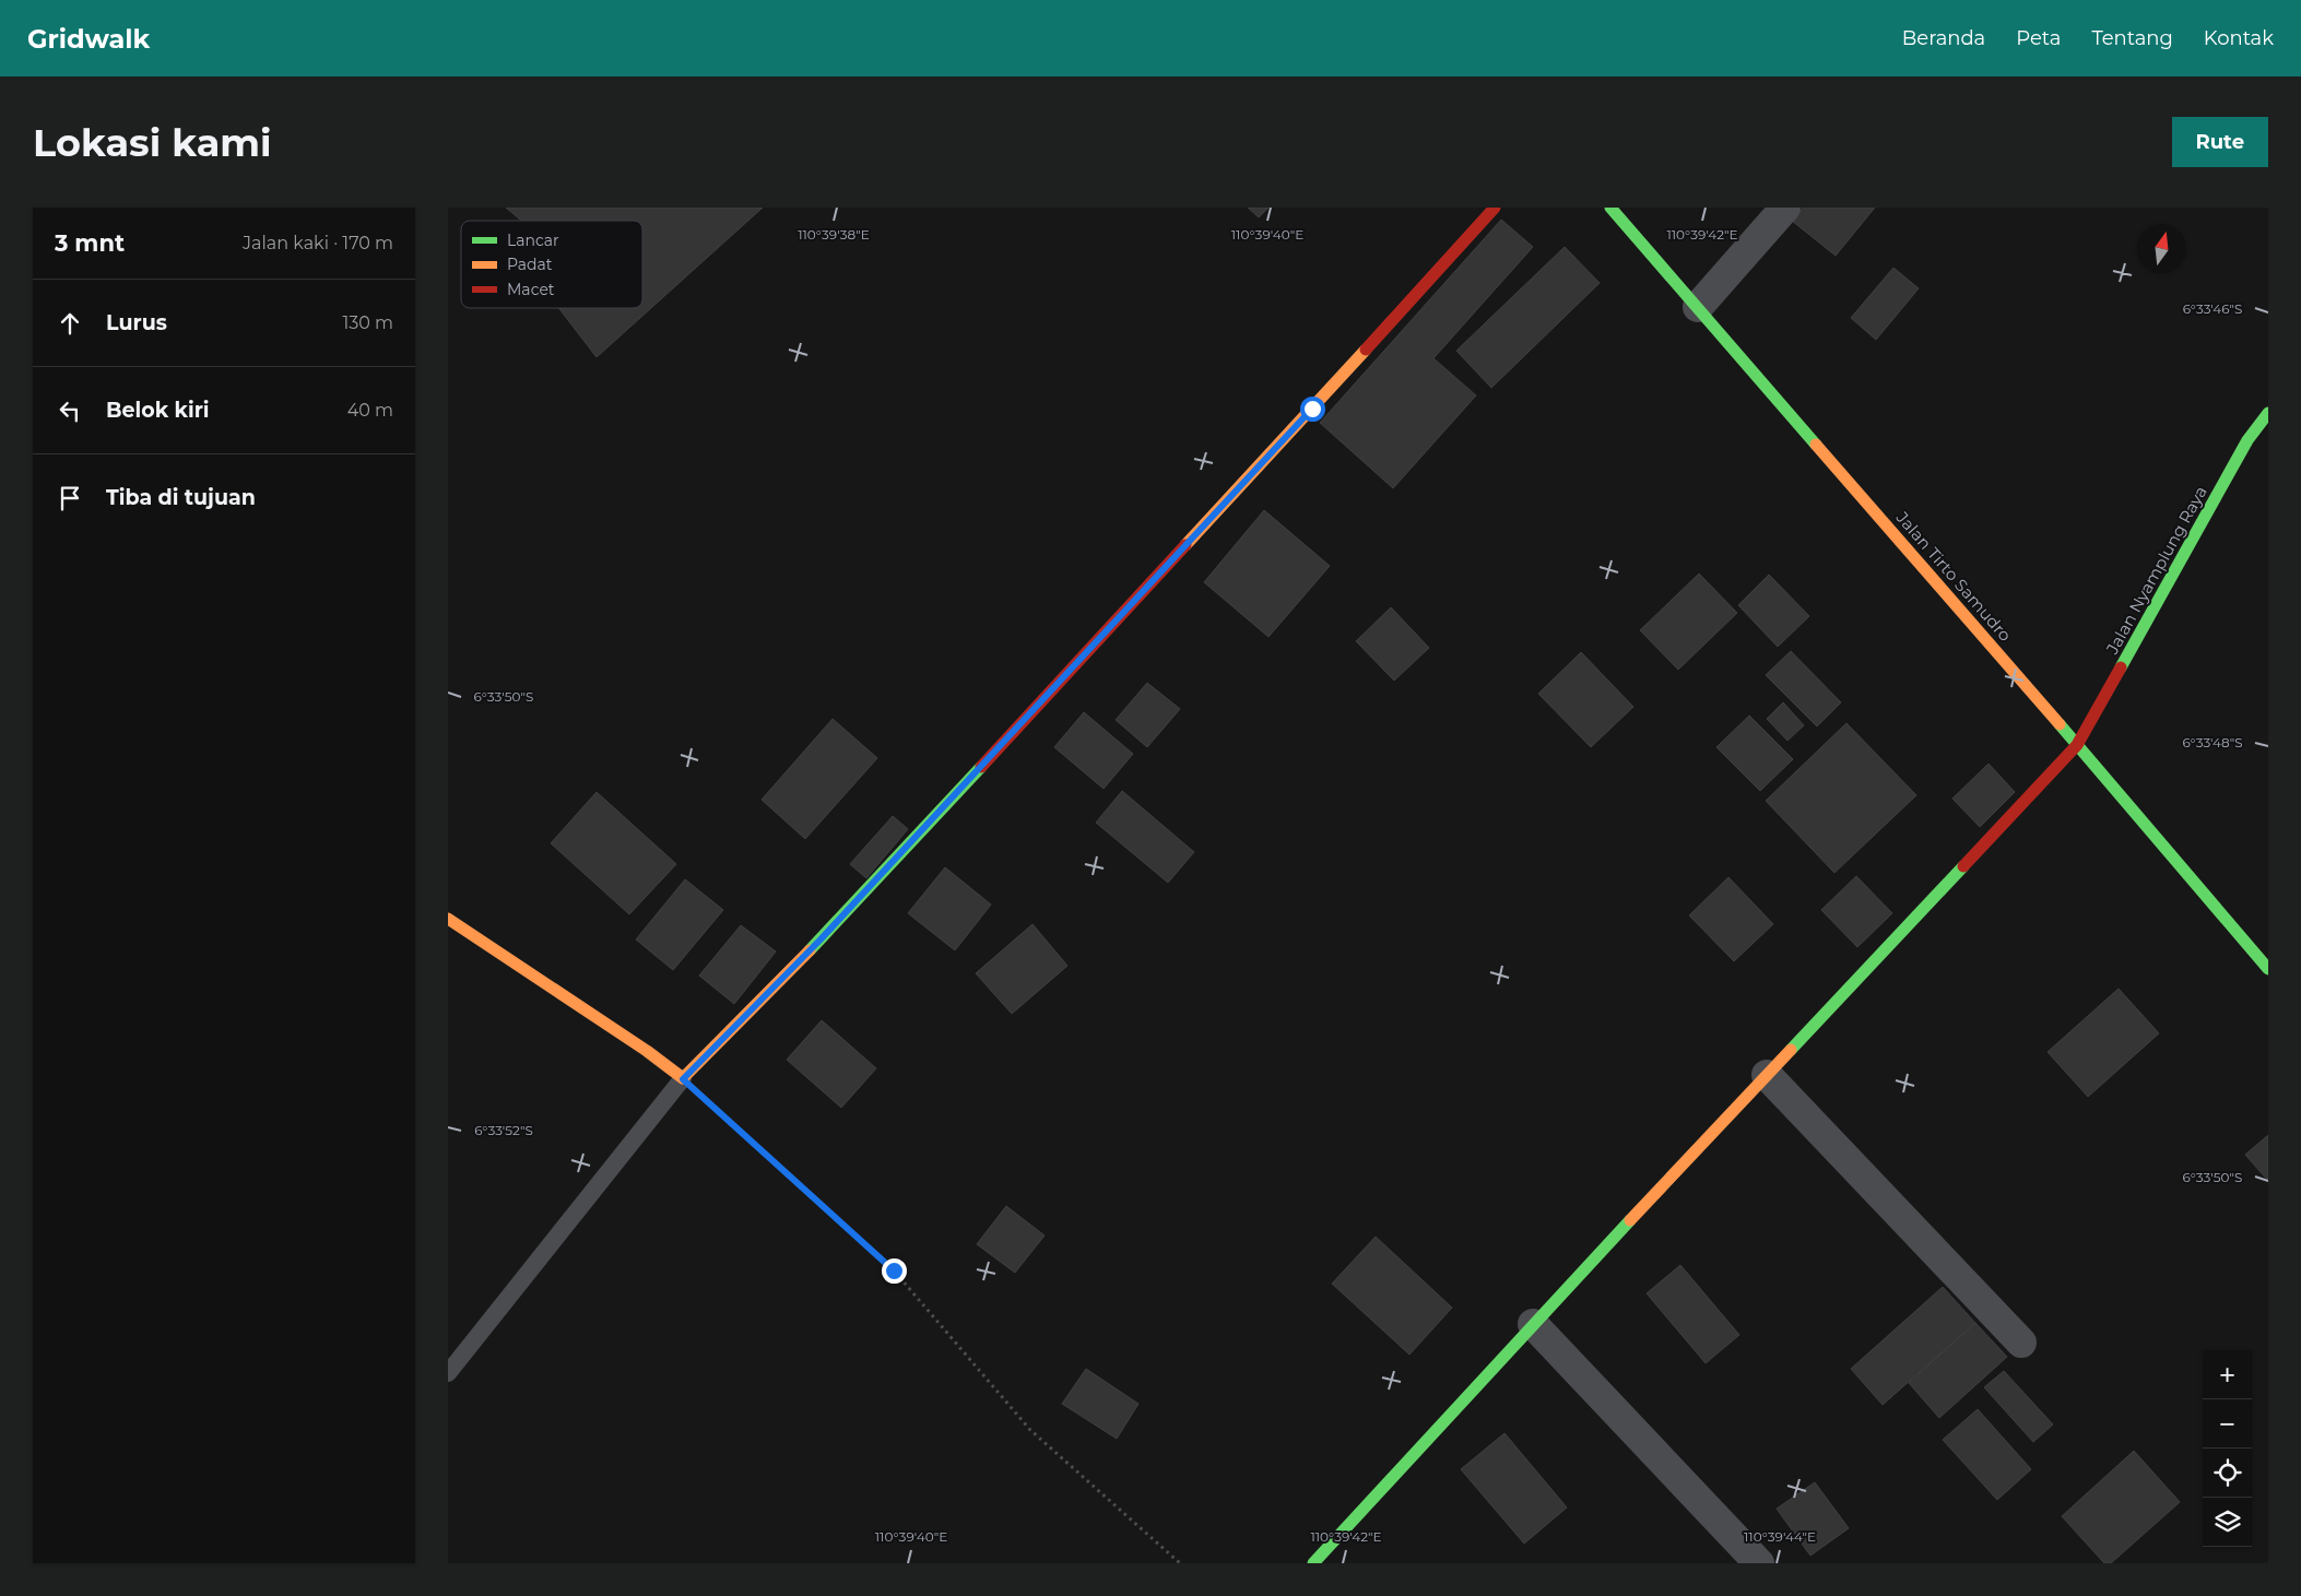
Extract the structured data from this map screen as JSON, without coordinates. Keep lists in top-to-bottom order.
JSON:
{
  "streets": {
    "street": ["Jalan Nyamplung Raya", "Jalan Tirto Samudro"]
  },
  "crossings": [
    ["Jalan Nyamplung Raya", "Jalan Tirto Samudro"]
  ],
  "legend": ["Lancar", "Padat", "Macet"],
  "north": "top",
  "page": {
    "header": "Gridwalk",
    "nav": [
      "Beranda",
      "Peta",
      "Tentang",
      "Kontak"
    ],
    "buttons": "Rute",
    "title": "Lokasi kami",
    "heading": ["3 mnt", "Jalan kaki · 170 m"],
    "list": [
      ["Lurus", "130 m"],
      ["Belok kiri", "40 m"],
      "Tiba di tujuan"
    ],
    "map_buttons": ["+", "−"]
  },
  "coordinates": [
    "110°39'38\"E",
    "110°39'40\"E",
    "110°39'42\"E",
    "6°33'46\"S",
    "6°33'50\"S",
    "6°33'48\"S",
    "6°33'52\"S",
    "110°39'44\"E"
  ]
}
